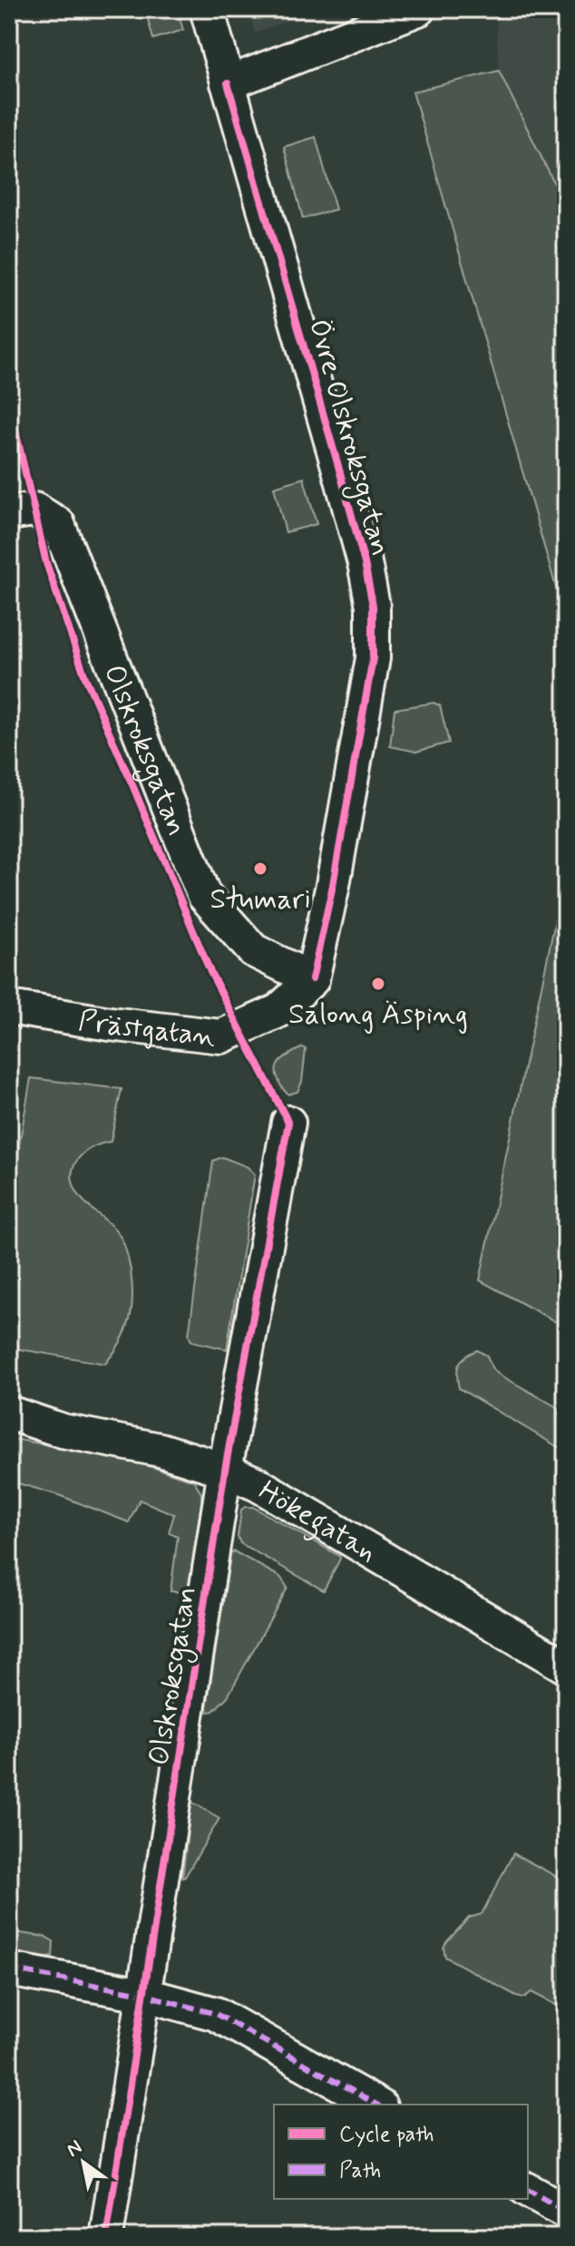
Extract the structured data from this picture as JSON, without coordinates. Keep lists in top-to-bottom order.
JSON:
{
  "streets": {
    "street": [
      "Övre Olskroksgatan",
      "Olskroksgatan",
      "Prästgatan",
      "Hökegatan"
    ]
  },
  "crossings": [
    ["Övre Olskroksgatan", "Olskroksgatan"],
    ["Övre Olskroksgatan", "Prästgatan"],
    ["Olskroksgatan", "Prästgatan"],
    ["Olskroksgatan", "Hökegatan"]
  ],
  "places": ["Stumari", "Salong Äsping"],
  "legend": ["Cycle path", "Path"],
  "north": "top left"
}
